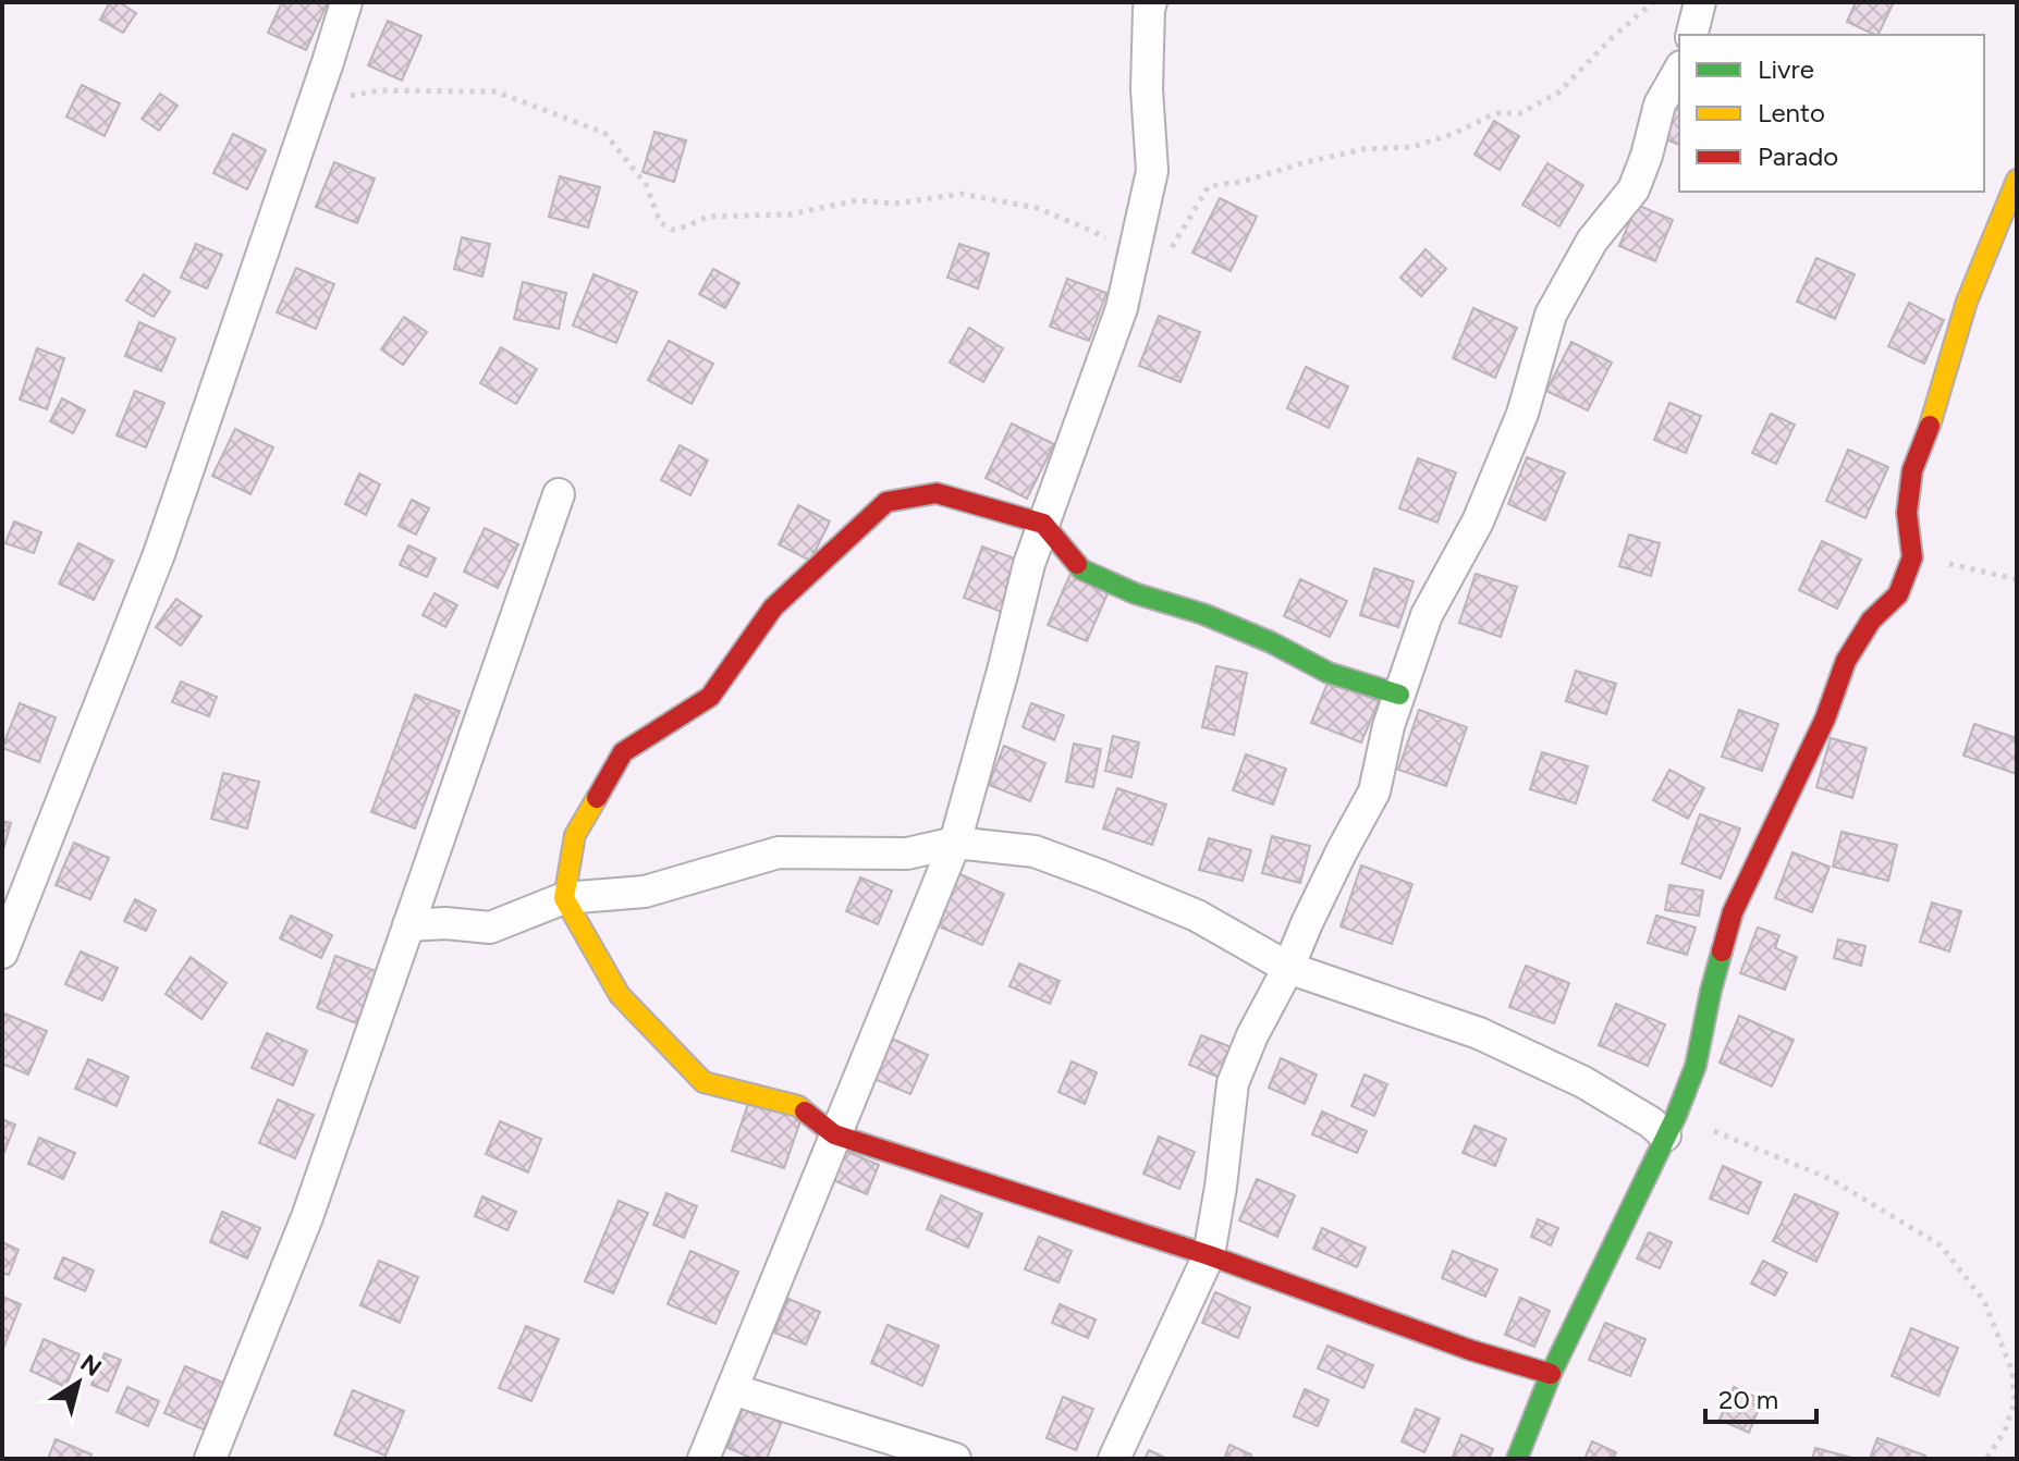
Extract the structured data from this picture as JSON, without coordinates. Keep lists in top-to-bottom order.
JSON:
{
  "legend": ["Livre", "Lento", "Parado"],
  "scale_bar": "20 m",
  "north": "top right"
}
